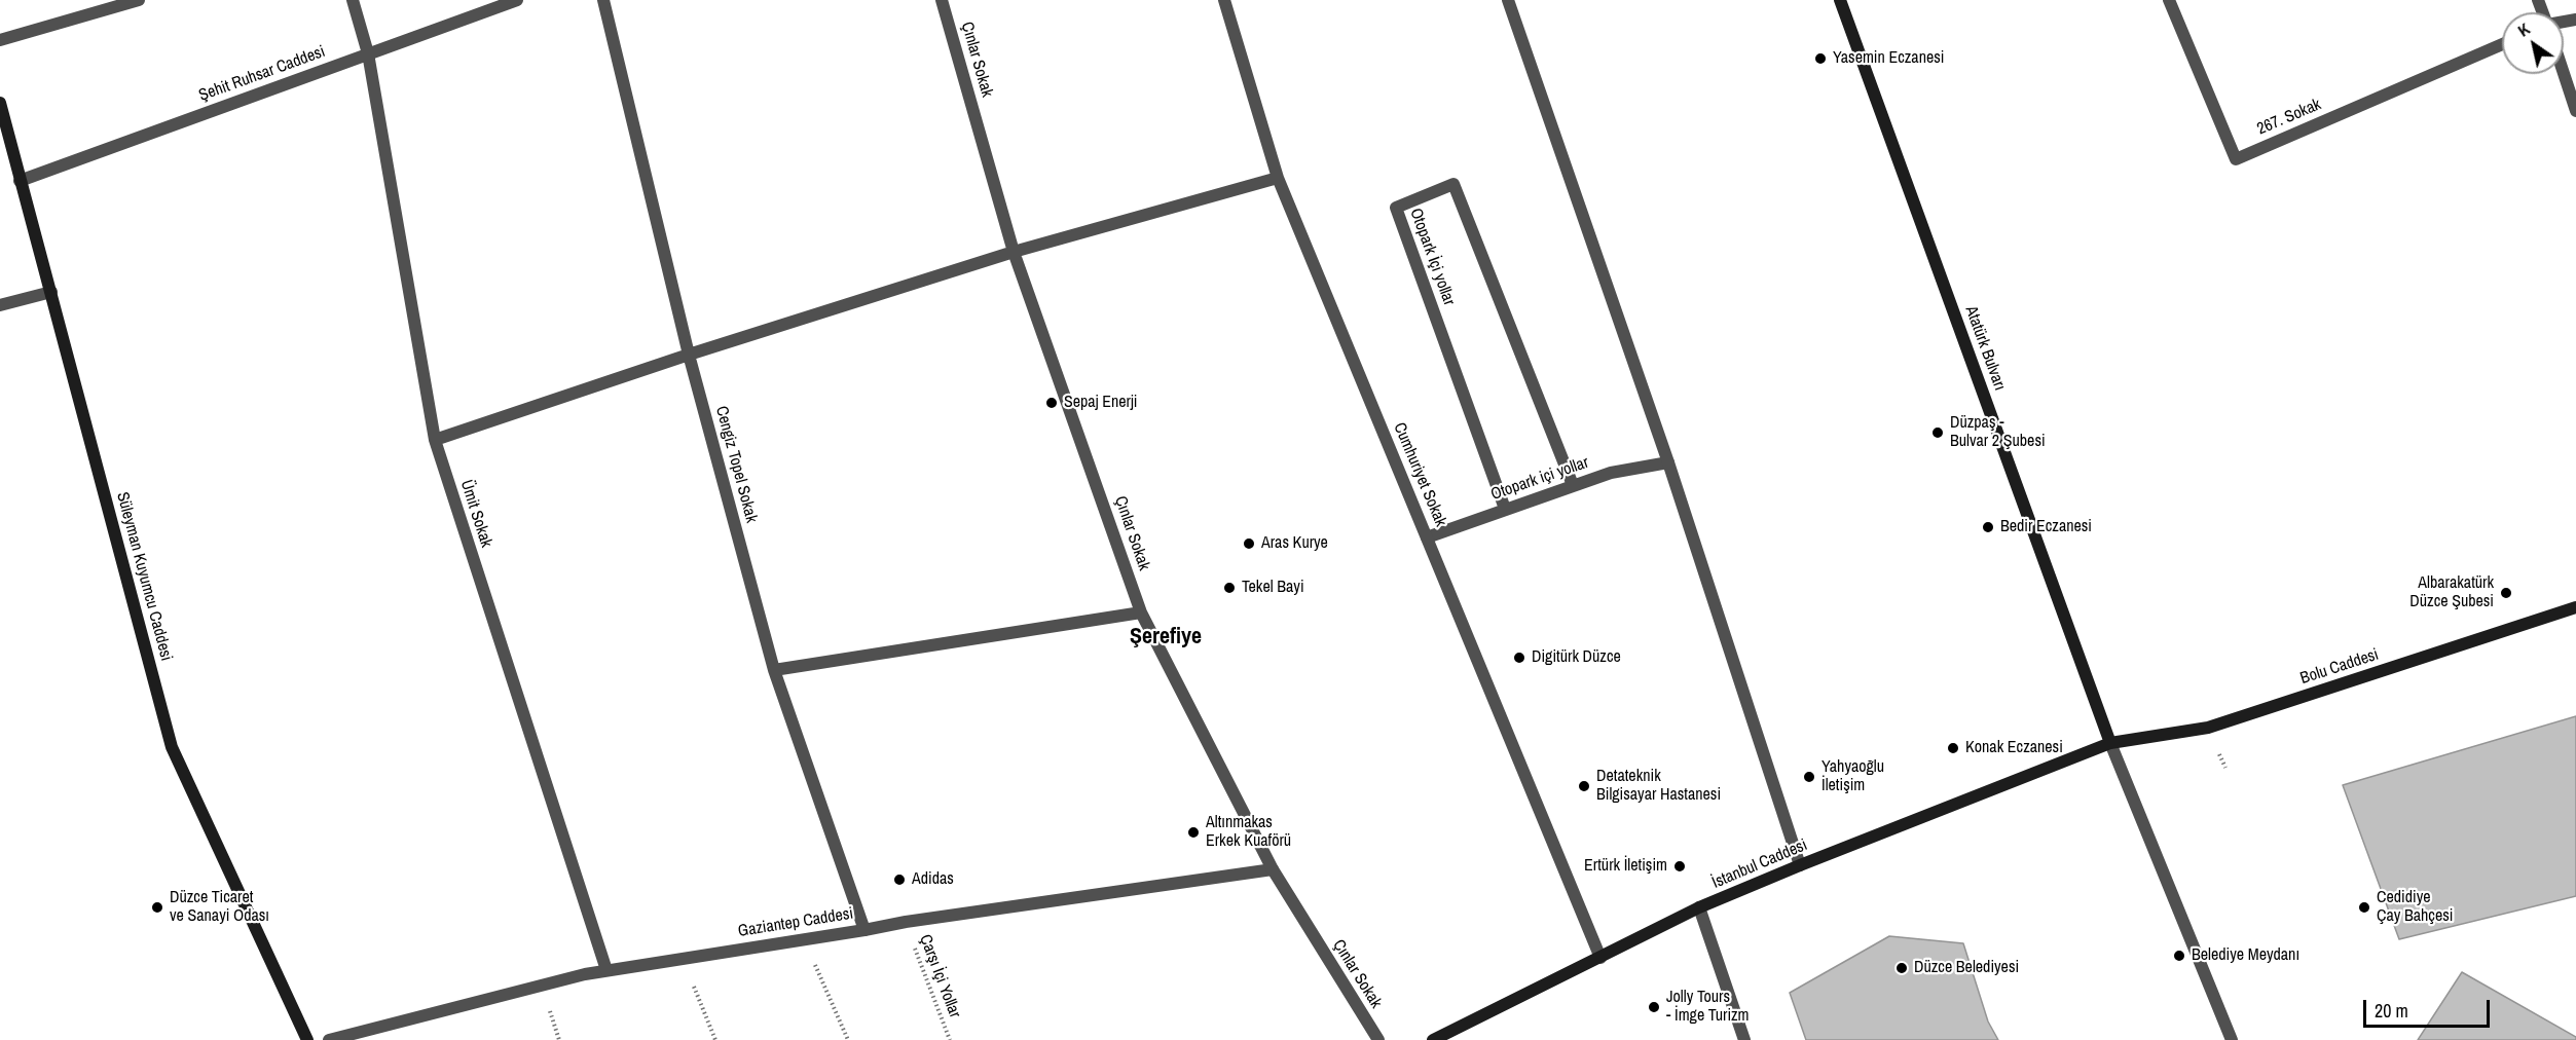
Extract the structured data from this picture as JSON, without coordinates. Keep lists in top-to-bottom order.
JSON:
{
  "streets": {
    "main road": [
      "Atatürk Bulvarı",
      "Süleyman Kuyumcu Caddesi",
      "Bolu Caddesi",
      "İstanbul Caddesi"
    ],
    "street": [
      "Çınlar Sokak",
      "Şehit Ruhsar Caddesi",
      "267. Sokak",
      "Otopark İçi yollar",
      "Cengiz Topel Sokak",
      "Cumhuriyet Sokak",
      "Otopark içi yollar",
      "Ümit Sokak",
      "Gaziantep Caddesi"
    ],
    "path": ["Çarşı İçi Yollar"]
  },
  "crossings": [
    ["Çınlar Sokak", "Gaziantep Caddesi"],
    ["Şehit Ruhsar Caddesi", "Ümit Sokak"],
    ["Şehit Ruhsar Caddesi", "Süleyman Kuyumcu Caddesi"],
    ["Otopark İçi yollar", "Otopark içi yollar"],
    ["Atatürk Bulvarı", "Bolu Caddesi"],
    ["Atatürk Bulvarı", "İstanbul Caddesi"],
    ["Cengiz Topel Sokak", "Gaziantep Caddesi"],
    ["Cumhuriyet Sokak", "Otopark içi yollar"],
    ["Cumhuriyet Sokak", "İstanbul Caddesi"],
    ["Ümit Sokak", "Gaziantep Caddesi"],
    ["Bolu Caddesi", "İstanbul Caddesi"],
    ["Gaziantep Caddesi", "Çarşı İçi Yollar"]
  ],
  "districts": ["Şerefiye"],
  "places": [
    "Yasemin Eczanesi",
    "Sepaj Enerji",
    "Düzpaş - Bulvar 2 Şubesi",
    "Bedir Eczanesi",
    "Aras Kurye",
    "Tekel Bayi",
    "Albarakatürk Düzce Şubesi",
    "Digitürk Düzce",
    "Konak Eczanesi",
    "Yahyaoğlu İletişim",
    "Detateknik Bilgisayar Hastanesi",
    "Altınmakas Erkek Kuaförü",
    "Ertürk İletişim",
    "Adidas",
    "Düzce Ticaret ve Sanayi Odası",
    "Cedidiye Çay Bahçesi",
    "Belediye Meydanı",
    "Düzce Belediyesi",
    "Jolly Tours - İmge Turizm"
  ],
  "scale_bar": "20 m",
  "north": "top left"
}
